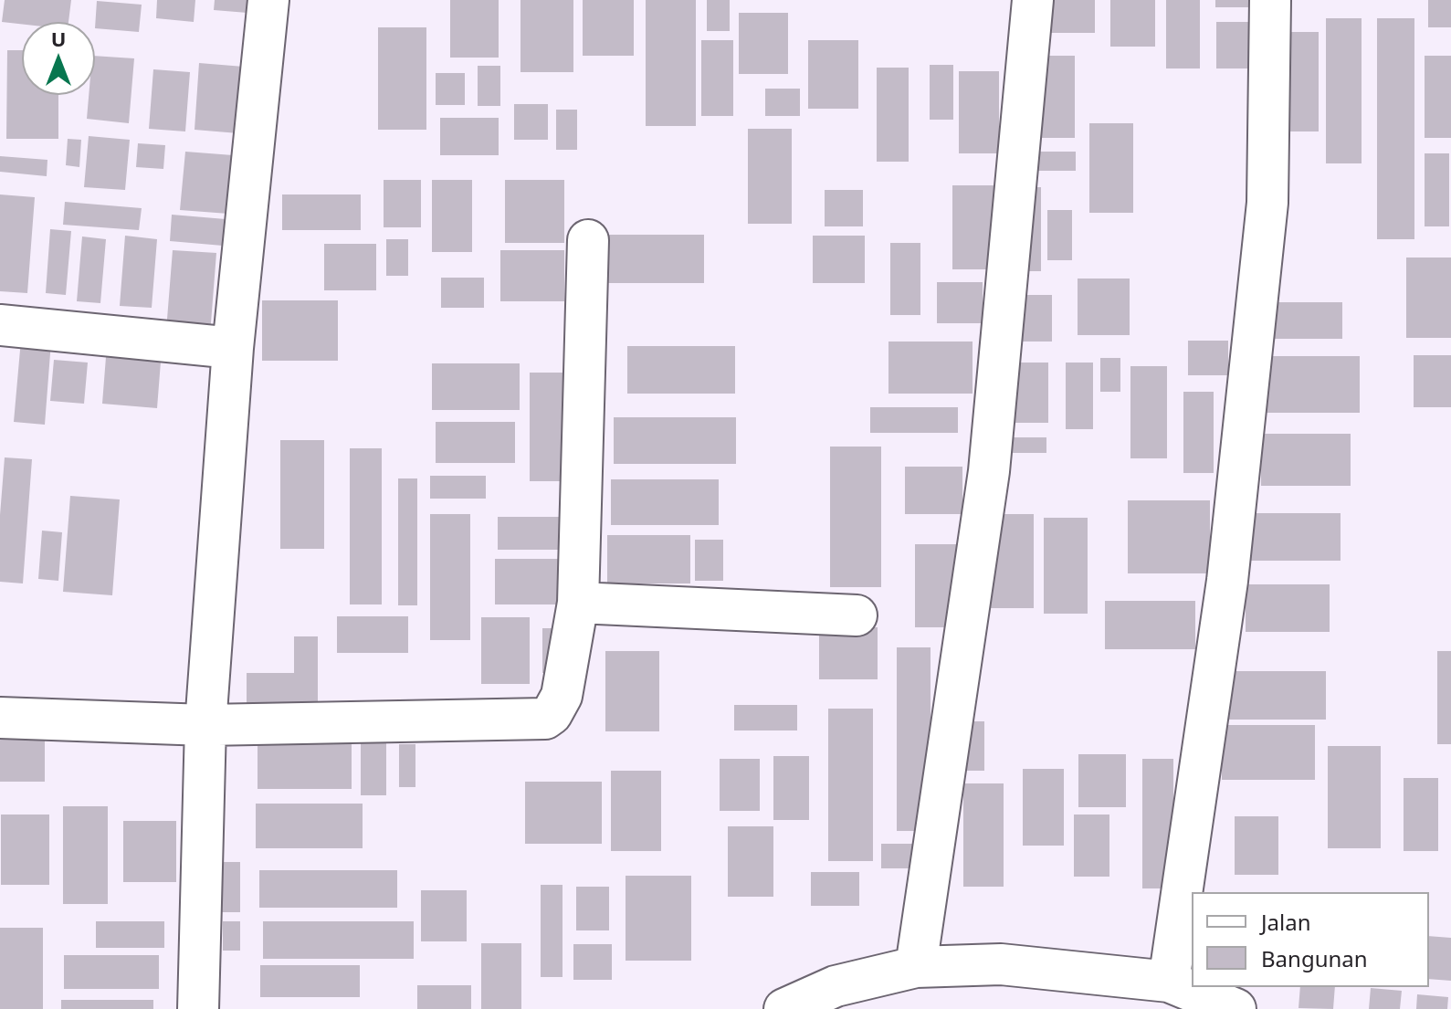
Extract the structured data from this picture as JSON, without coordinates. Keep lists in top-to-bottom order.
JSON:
{
  "legend": ["Jalan", "Bangunan"],
  "north": "top"
}
